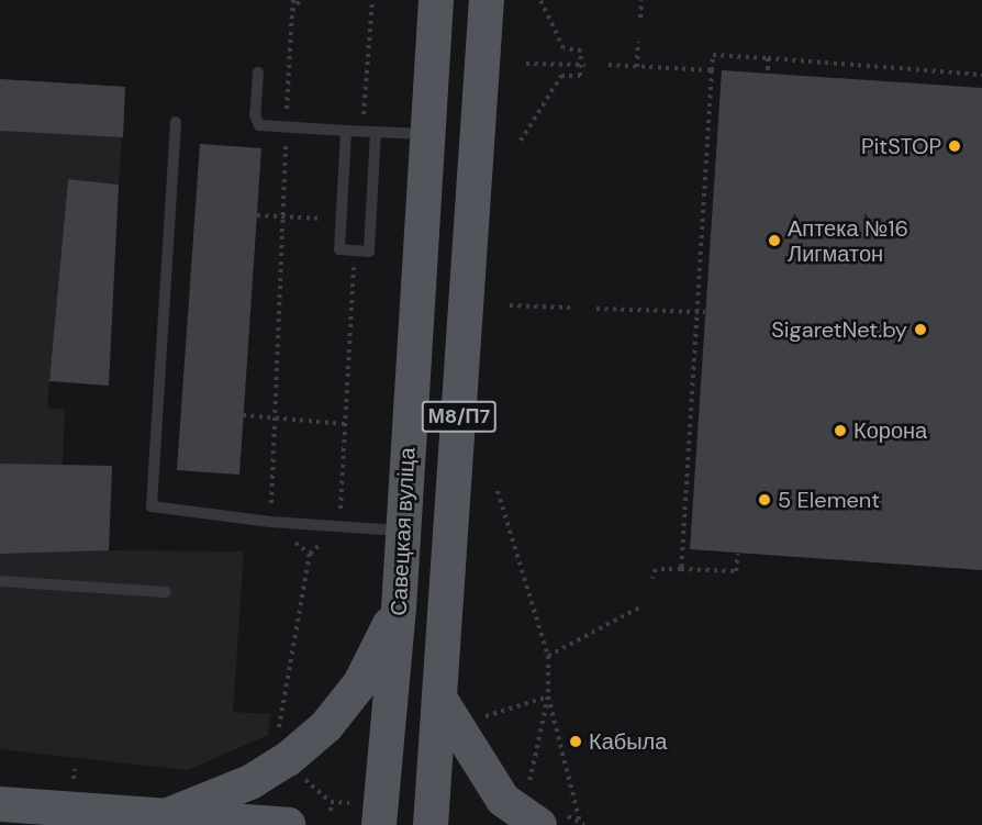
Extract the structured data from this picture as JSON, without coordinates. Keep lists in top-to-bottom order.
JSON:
{
  "streets": {
    "main road": ["М8/П7", "Савецкая вуліца"]
  },
  "places": [
    "PitSTOP",
    "Аптека №16 Лигматон",
    "SigaretNet.by",
    "Корона",
    "5 Element",
    "Кабыла"
  ]
}
